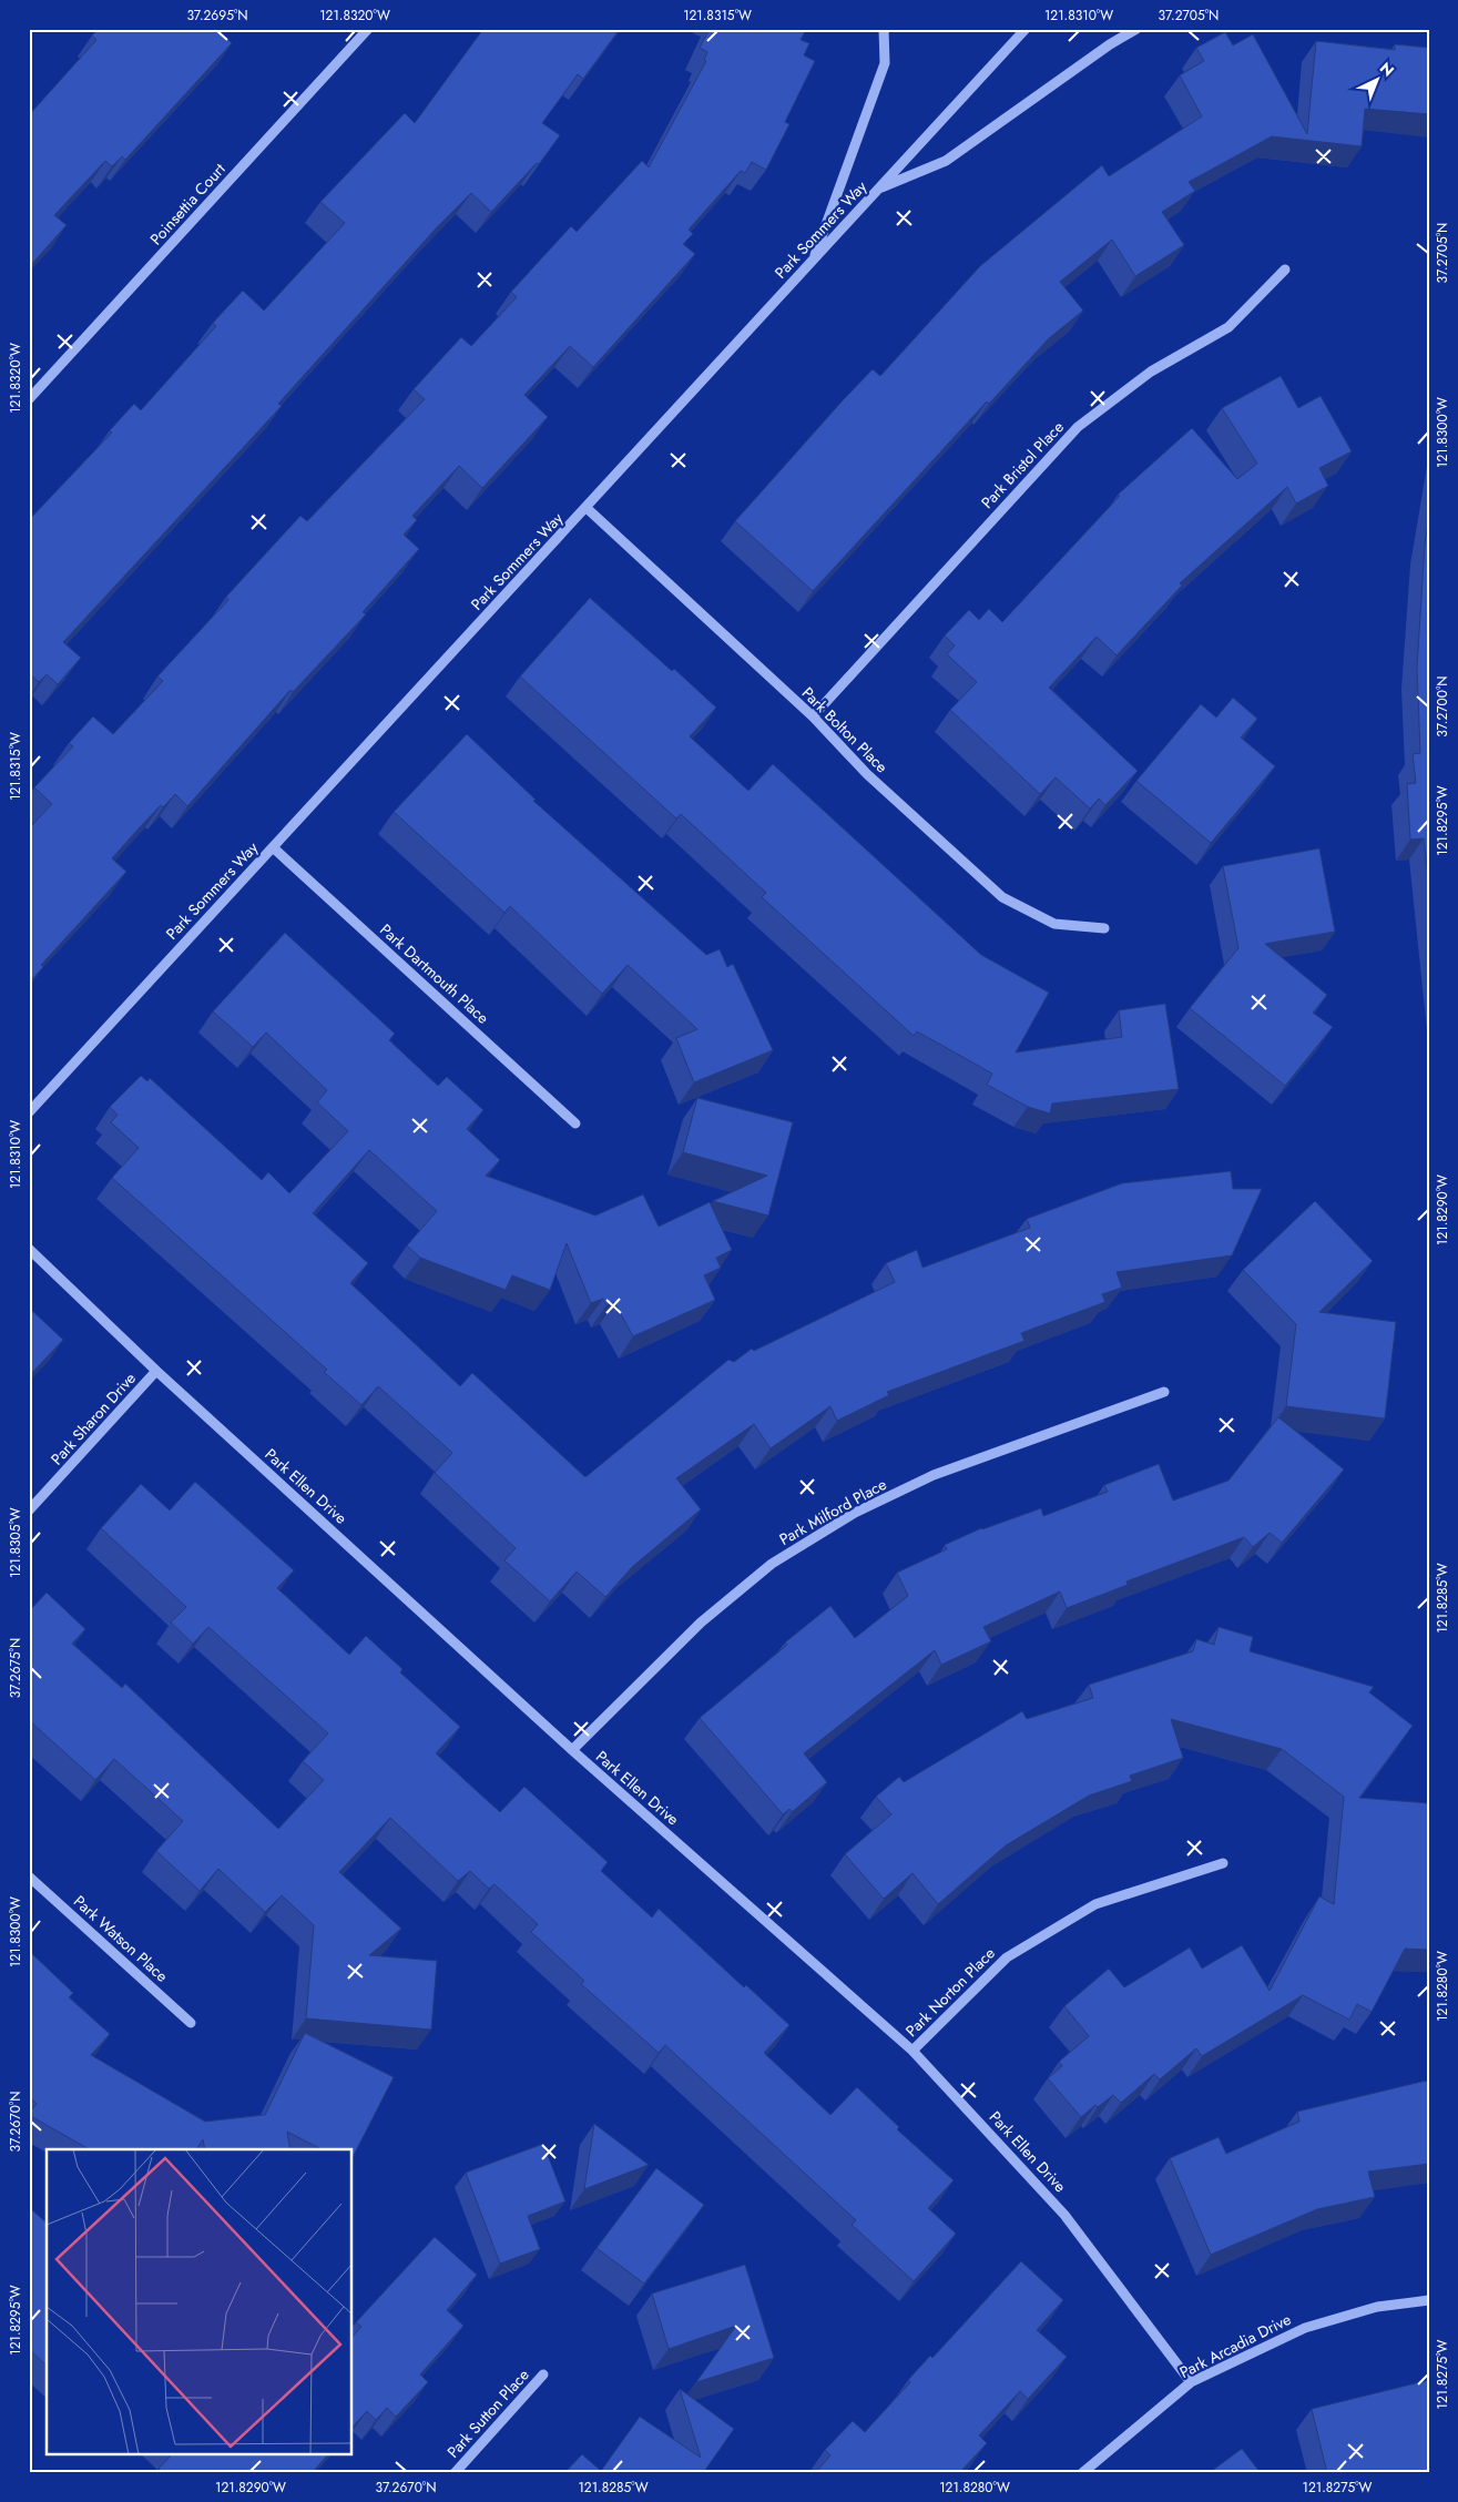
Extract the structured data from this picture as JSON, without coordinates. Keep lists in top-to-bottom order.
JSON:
{
  "streets": {
    "street": [
      "Poinsettia Court",
      "Park Sommers Way",
      "Park Bristol Place",
      "Park Bolton Place",
      "Park Dartmouth Place",
      "Park Sharon Drive",
      "Park Ellen Drive",
      "Park Milford Place",
      "Park Watson Place",
      "Park Norton Place",
      "Park Arcadia Drive",
      "Park Sutton Place"
    ]
  },
  "crossings": [
    ["Park Sommers Way", "Park Bolton Place"],
    ["Park Sommers Way", "Park Dartmouth Place"],
    ["Park Bristol Place", "Park Bolton Place"],
    ["Park Sharon Drive", "Park Ellen Drive"],
    ["Park Ellen Drive", "Park Milford Place"],
    ["Park Ellen Drive", "Park Norton Place"],
    ["Park Ellen Drive", "Park Arcadia Drive"]
  ],
  "north": "top right",
  "coordinates": [
    "37.2695°N",
    "121.8320°W",
    "121.8315°W",
    "121.8310°W",
    "37.2705°N",
    "121.8300°W",
    "37.2700°N",
    "121.8295°W",
    "121.8290°W",
    "121.8305°W",
    "121.8285°W",
    "37.2675°N",
    "121.8280°W",
    "37.2670°N",
    "121.8275°W"
  ]
}
